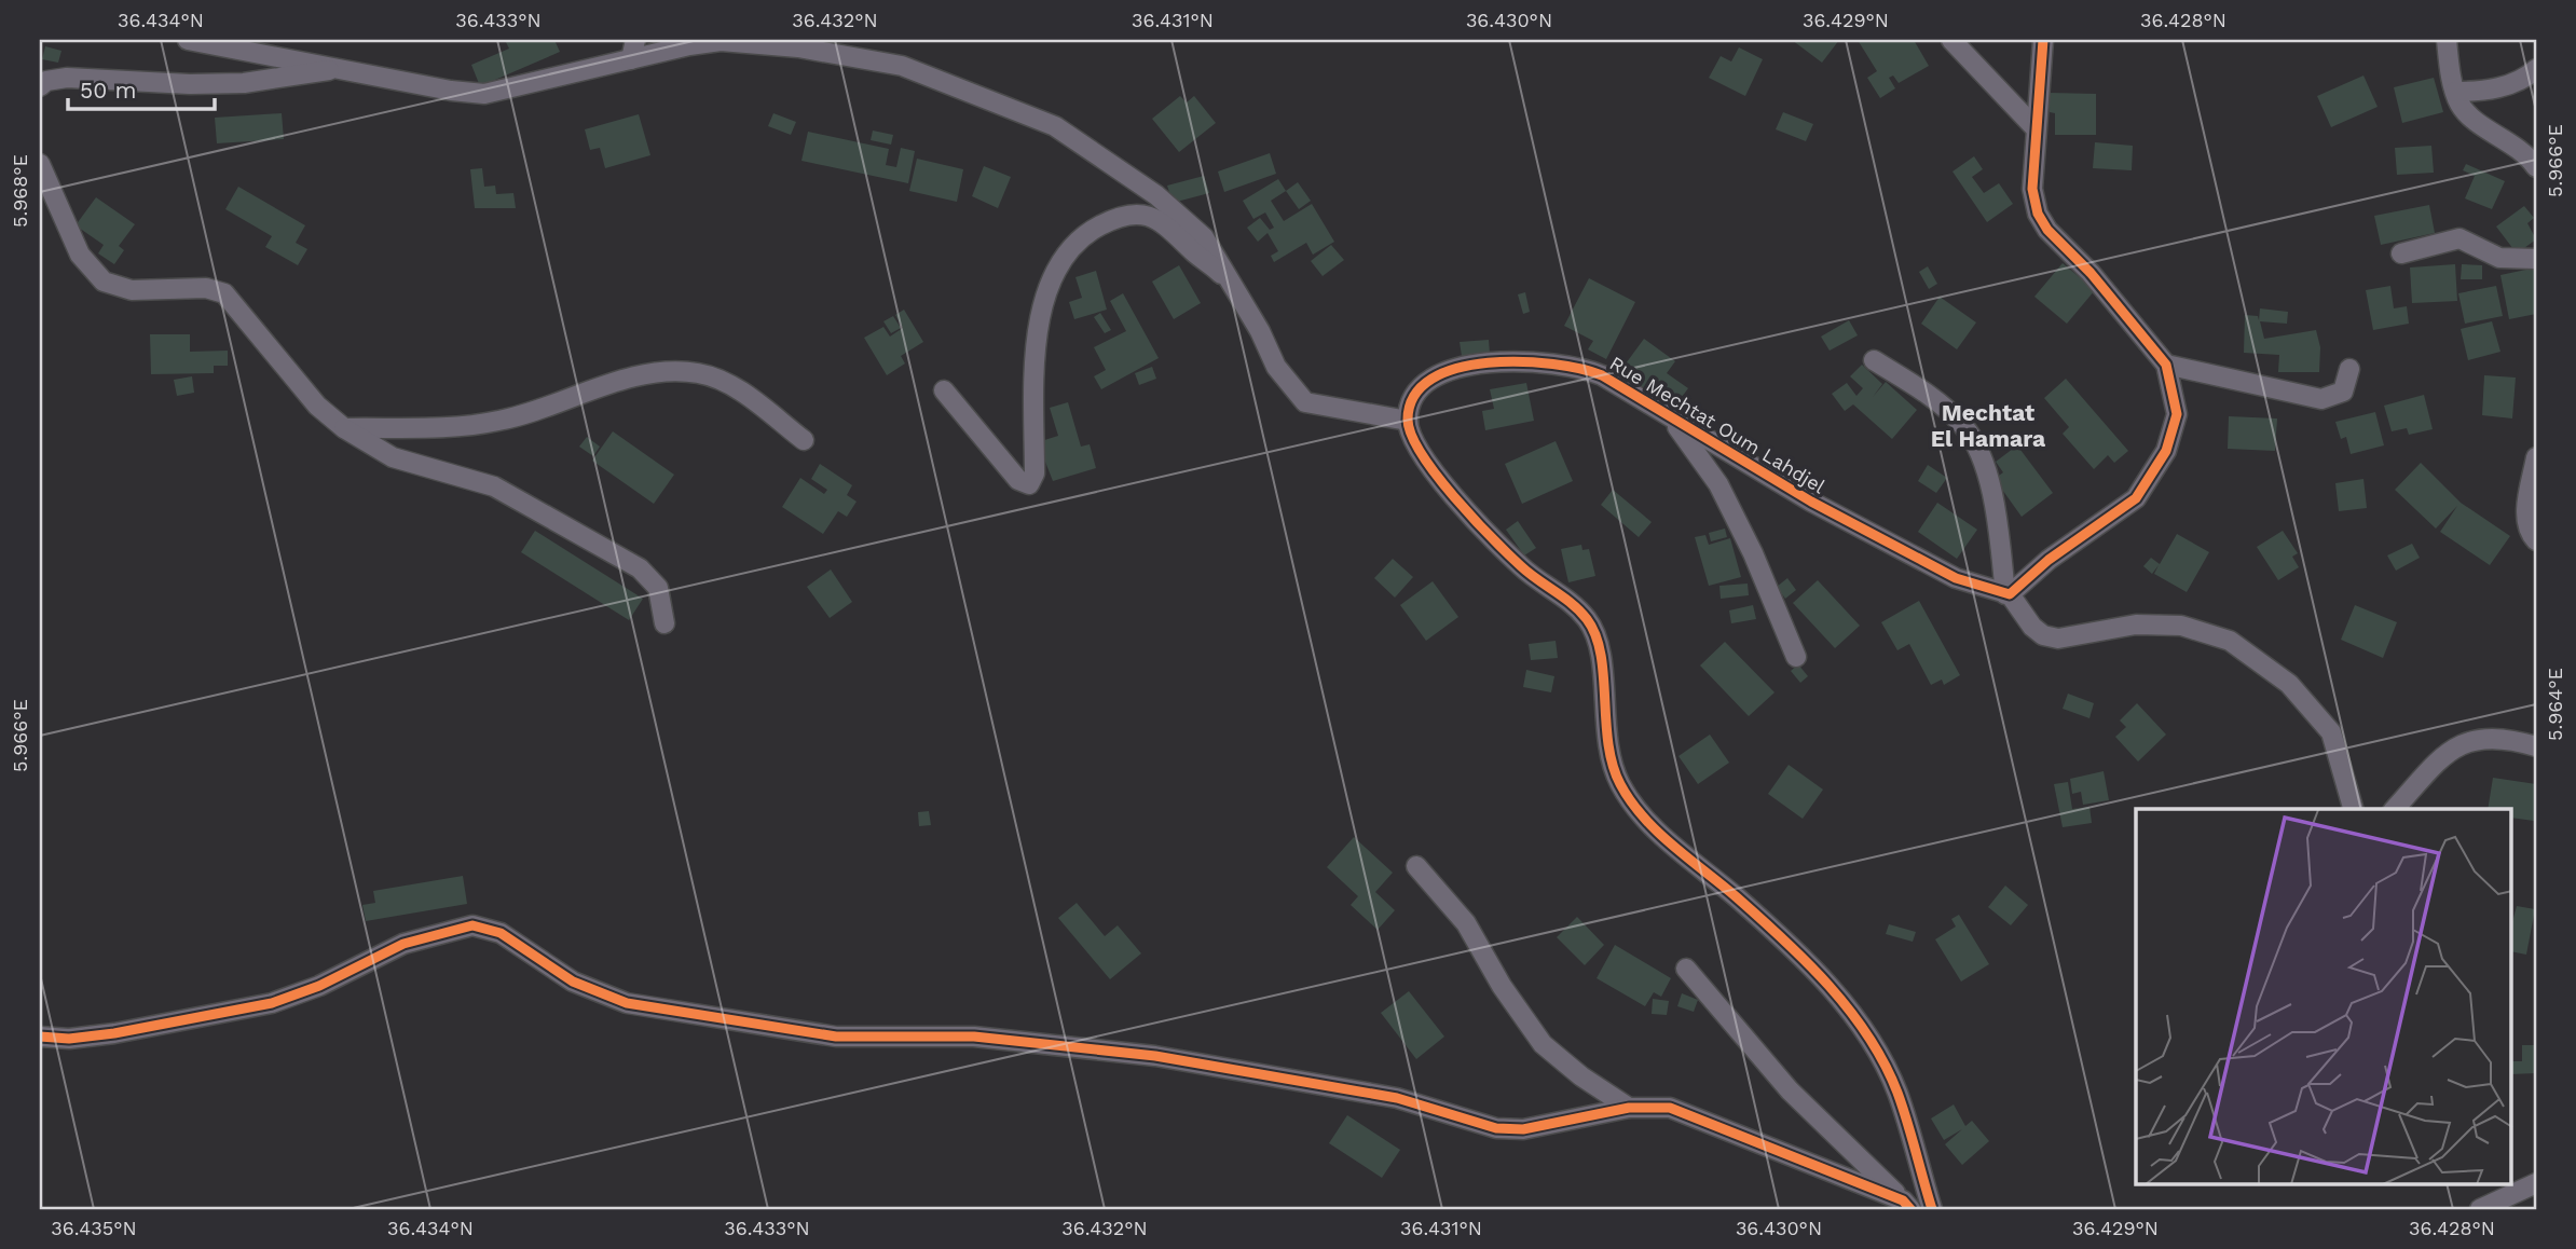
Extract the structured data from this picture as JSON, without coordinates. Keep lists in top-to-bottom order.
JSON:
{
  "streets": {
    "street": ["Rue Mechtat Oum Lahdjel"]
  },
  "districts": ["Mechtat El Hamara"],
  "scale_bar": "50 m",
  "coordinates": [
    "36.434°N",
    "36.433°N",
    "36.432°N",
    "36.431°N",
    "36.430°N",
    "36.429°N",
    "36.428°N",
    "5.966°E",
    "5.968°E",
    "5.964°E",
    "36.435°N"
  ]
}
